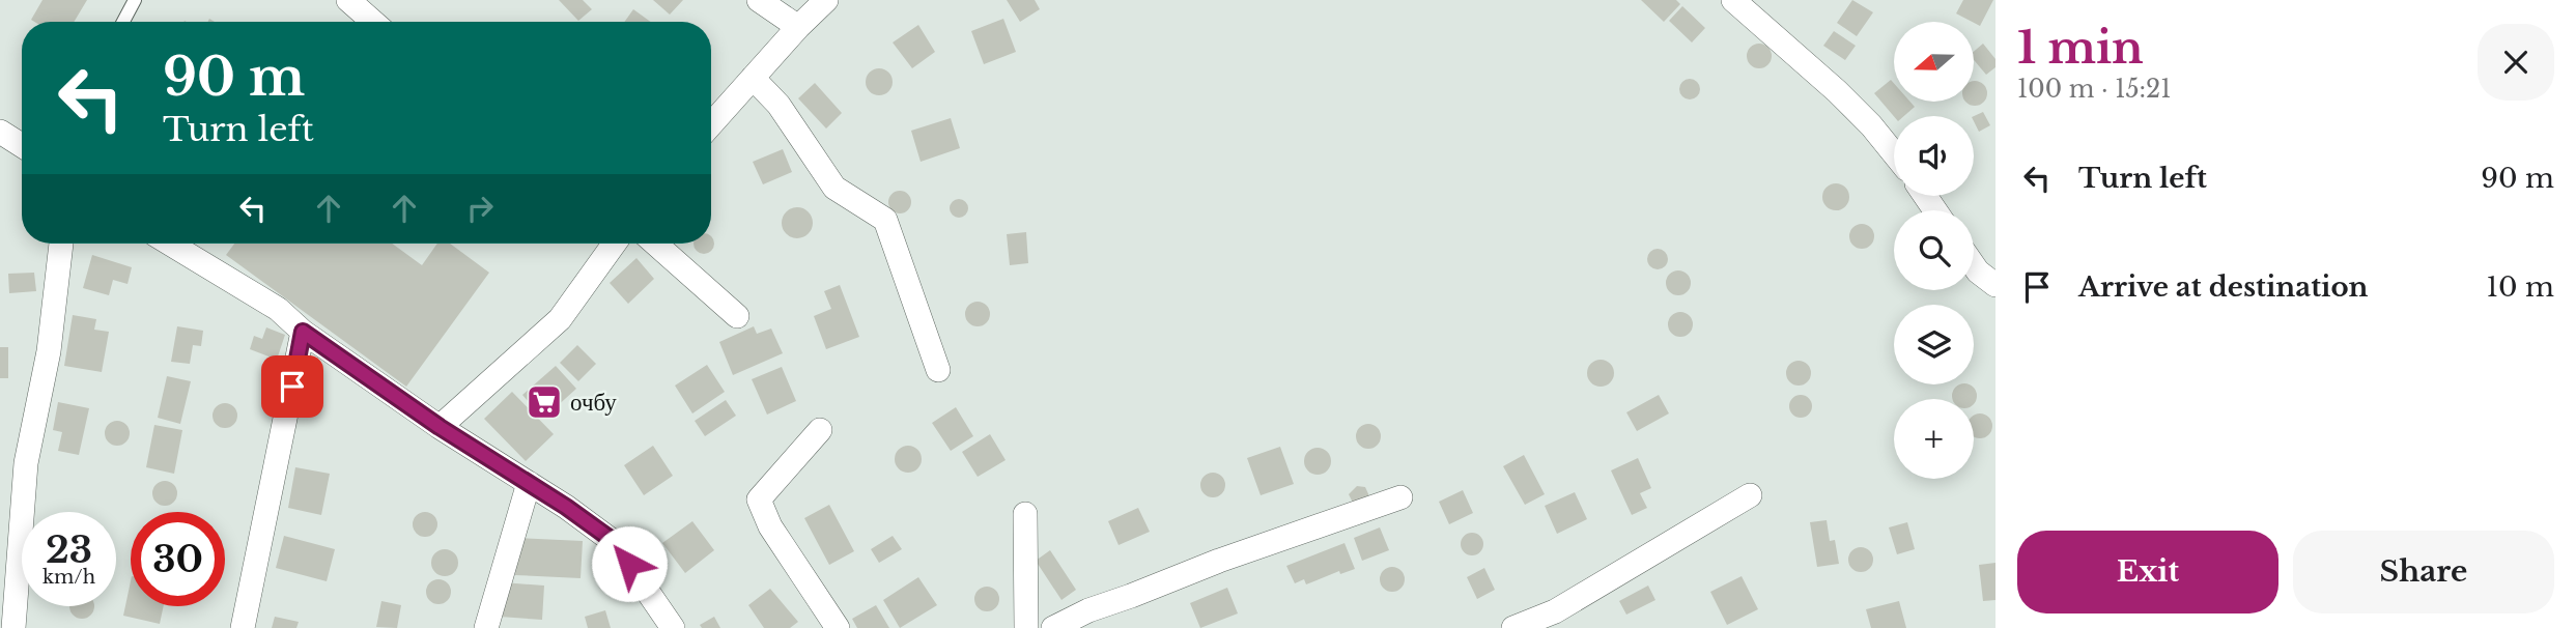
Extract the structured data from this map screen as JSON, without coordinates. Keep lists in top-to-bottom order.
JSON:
{
  "places": {
    "supermarket": ["очбу"]
  },
  "north": "left",
  "page": {
    "heading": ["1 min", "100 m · 15:21"],
    "map_buttons": "+",
    "turn": ["90 m", "Turn left"],
    "list": [
      {
        "name": "Turn left",
        "value": "90 m"
      },
      {
        "name": "Arrive at destination",
        "value": "10 m"
      }
    ],
    "speed": "23 km/h",
    "limit": "30",
    "buttons": ["Exit", "Share"]
  }
}
